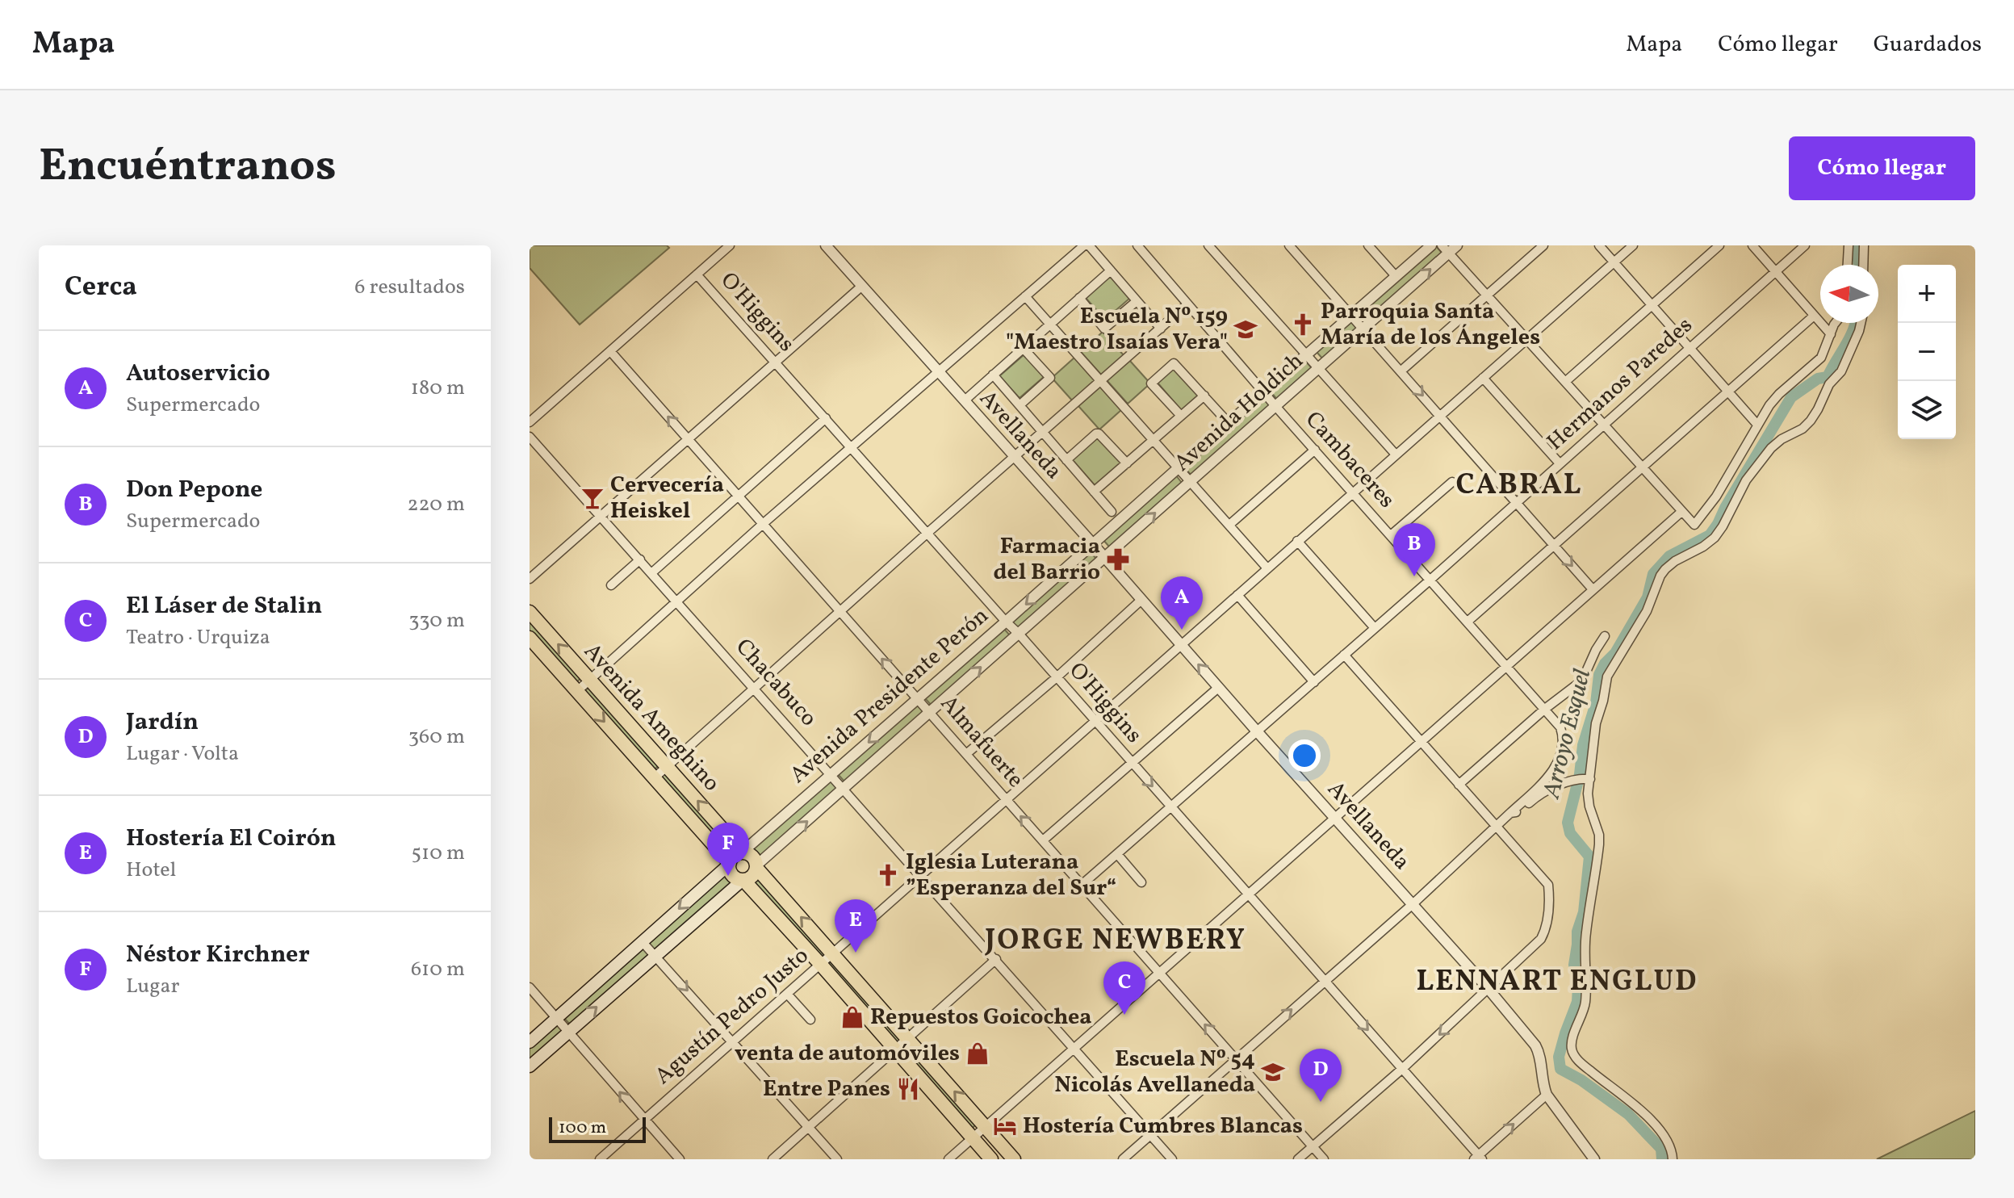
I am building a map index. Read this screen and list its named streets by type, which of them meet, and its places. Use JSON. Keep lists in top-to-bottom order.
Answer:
{
  "streets": {
    "highway": ["Avenida Ameghino"],
    "street": [
      "O'Higgins",
      "Hermanos Paredes",
      "Avenida Holdich",
      "Avellaneda",
      "Cambaceres",
      "Chacabuco",
      "Avenida Presidente Perón",
      "Almafuerte",
      "Agustín Pedro Justo"
    ]
  },
  "crossings": [
    ["O'Higgins", "Hermanos Paredes"],
    ["O'Higgins", "Avenida Presidente Perón"],
    ["O'Higgins", "Agustín Pedro Justo"],
    ["Hermanos Paredes", "Avellaneda"],
    ["Hermanos Paredes", "Cambaceres"],
    ["Hermanos Paredes", "Almafuerte"],
    ["Avenida Holdich", "Avellaneda"],
    ["Avenida Holdich", "Cambaceres"],
    ["Avenida Holdich", "Avenida Presidente Perón"],
    ["Avellaneda", "Avenida Presidente Perón"],
    ["Avellaneda", "Agustín Pedro Justo"],
    ["Cambaceres", "Agustín Pedro Justo"],
    ["Chacabuco", "Avenida Presidente Perón"],
    ["Chacabuco", "Agustín Pedro Justo"],
    ["Avenida Presidente Perón", "Avenida Ameghino"],
    ["Avenida Presidente Perón", "Almafuerte"],
    ["Almafuerte", "Agustín Pedro Justo"]
  ],
  "one_way": ["Almafuerte"],
  "districts": ["CABRAL", "JORGE NEWBERY", "LENNART ENGLUD"],
  "water": ["Arroyo Esquel"],
  "places": {
    "church": ["Parroquia Santa María de los Ángeles", "Iglesia Luterana ”Esperanza del Sur“"],
    "school or university": ["Escuela Nº 159 \"Maestro Isaías Vera\"", "Escuela Nº 54 Nicolás Avellaneda"],
    "bar": ["Cervecería Heiskel"],
    "pharmacy": ["Farmacia del Barrio"],
    "shop": ["Repuestos Goicochea", "venta de automóviles"],
    "restaurant": ["Entre Panes"],
    "hotel": ["Hostería Cumbres Blancas"]
  },
  "scale_bar": "100 m",
  "north": "left",
  "page": {
    "header": "Mapa",
    "nav": ["Mapa", "Cómo llegar", "Guardados"],
    "title": "Encuéntranos",
    "buttons": "Cómo llegar",
    "heading": ["Cerca", "6 resultados"],
    "map_buttons": ["+", "−"],
    "list": [
      {
        "mark": "A",
        "name": "Autoservicio",
        "note": "Supermercado",
        "value": "180 m"
      },
      {
        "mark": "B",
        "name": "Don Pepone",
        "note": "Supermercado",
        "value": "220 m"
      },
      {
        "mark": "C",
        "name": "El Láser de Stalin",
        "note": "Teatro · Urquiza",
        "value": "330 m"
      },
      {
        "mark": "D",
        "name": "Jardín",
        "note": "Lugar · Volta",
        "value": "360 m"
      },
      {
        "mark": "E",
        "name": "Hostería El Coirón",
        "note": "Hotel",
        "value": "510 m"
      },
      {
        "mark": "F",
        "name": "Néstor Kirchner",
        "note": "Lugar",
        "value": "610 m"
      }
    ],
    "pins": [
      "B",
      "A",
      "F",
      "E",
      "C",
      "D"
    ],
    "scale": "100 m"
  }
}
